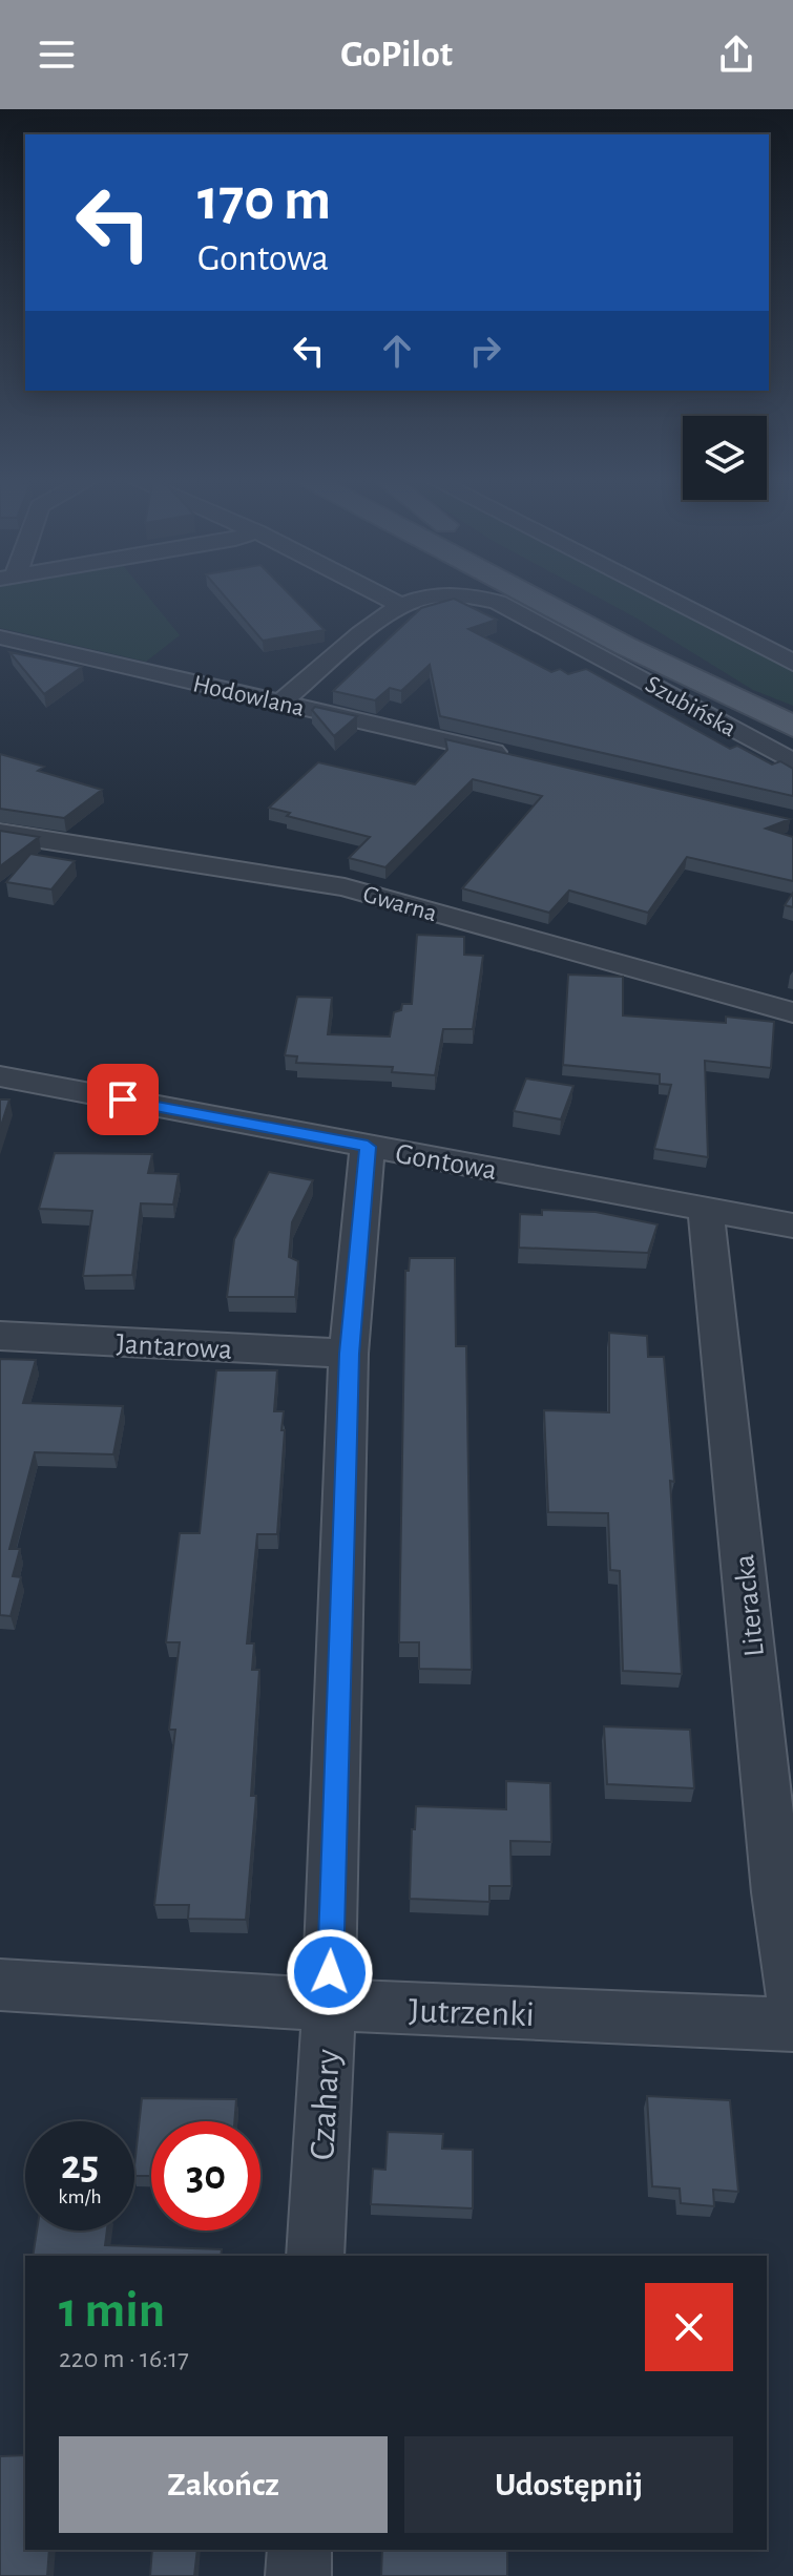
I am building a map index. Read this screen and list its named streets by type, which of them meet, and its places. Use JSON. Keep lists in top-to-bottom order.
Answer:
{
  "streets": {
    "main road": ["Szubińska"],
    "street": [
      "Hodowlana",
      "Gwarna",
      "Gontowa",
      "Jantarowa",
      "Literacka",
      "Jutrzenki",
      "Czahary"
    ]
  },
  "crossings": [
    ["Gontowa", "Literacka"],
    ["Gontowa", "Czahary"],
    ["Jantarowa", "Czahary"],
    ["Jutrzenki", "Czahary"]
  ],
  "page": {
    "header": "GoPilot",
    "turn": ["170 m", "Gontowa"],
    "speed": "25 km/h",
    "limit": "30",
    "heading": ["1 min", "220 m · 16:17"],
    "buttons": ["Zakończ", "Udostępnij"]
  }
}
